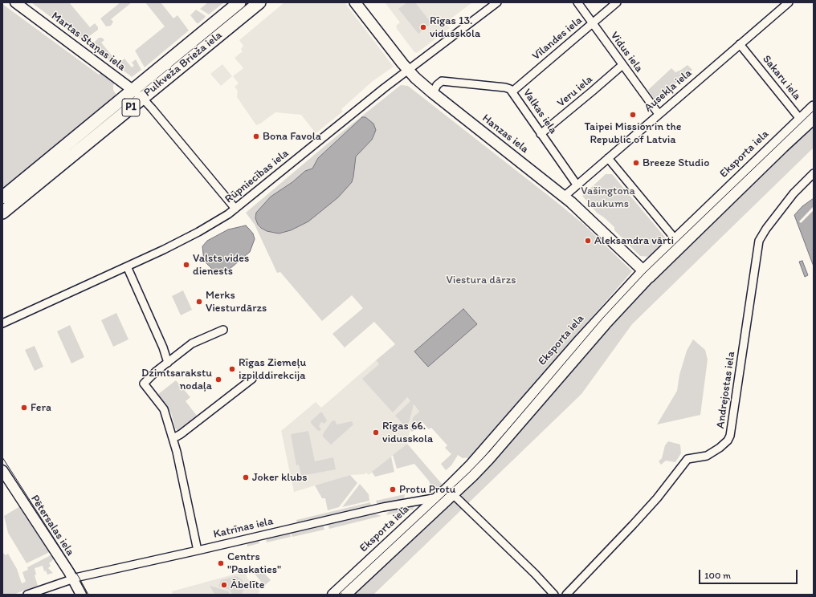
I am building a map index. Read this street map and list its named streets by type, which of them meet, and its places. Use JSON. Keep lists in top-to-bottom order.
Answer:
{
  "streets": {
    "main road": [
      "Pulkveža Brieža iela",
      "P1",
      "Hanzas iela",
      "Eksporta iela"
    ],
    "street": [
      "Vīlandes iela",
      "Martas Staņas iela",
      "Vidus iela",
      "Sakaru iela",
      "Ausekļa iela",
      "Veru iela",
      "Valkas iela",
      "Rūpniecības iela",
      "Andrejostas iela",
      "Pētersalas iela",
      "Katrīnas iela"
    ]
  },
  "crossings": [
    ["Vīlandes iela", "Vidus iela"],
    ["Vīlandes iela", "Valkas iela"],
    ["Martas Staņas iela", "Pulkveža Brieža iela"],
    ["Vidus iela", "Ausekļa iela"],
    ["Vidus iela", "Veru iela"],
    ["Sakaru iela", "Ausekļa iela"],
    ["Sakaru iela", "Eksporta iela"],
    ["Ausekļa iela", "Valkas iela"],
    ["Ausekļa iela", "Hanzas iela"],
    ["Veru iela", "Valkas iela"],
    ["Valkas iela", "Hanzas iela"],
    ["Hanzas iela", "Eksporta iela"],
    ["Hanzas iela", "Rūpniecības iela"],
    ["Eksporta iela", "Katrīnas iela"],
    ["Pētersalas iela", "Katrīnas iela"]
  ],
  "parks": ["Vašingtona laukums", "Viestura dārzs"],
  "places": [
    "Rīgas 13. vidusskola",
    "Taipei Mission in the Republic of Latvia",
    "Bona Favola",
    "Breeze Studio",
    "Aleksandra vārti",
    "Valsts vides dienests",
    "Merks Viesturdārzs",
    "Rīgas Ziemeļu izpilddirekcija",
    "Dzimtsarakstu nodaļa",
    "Fera",
    "Rīgas 66. vidusskola",
    "Joker klubs",
    "Protu Protu",
    "Centrs \"Paskaties\"",
    "Ābelīte"
  ],
  "scale_bar": "100 m"
}
